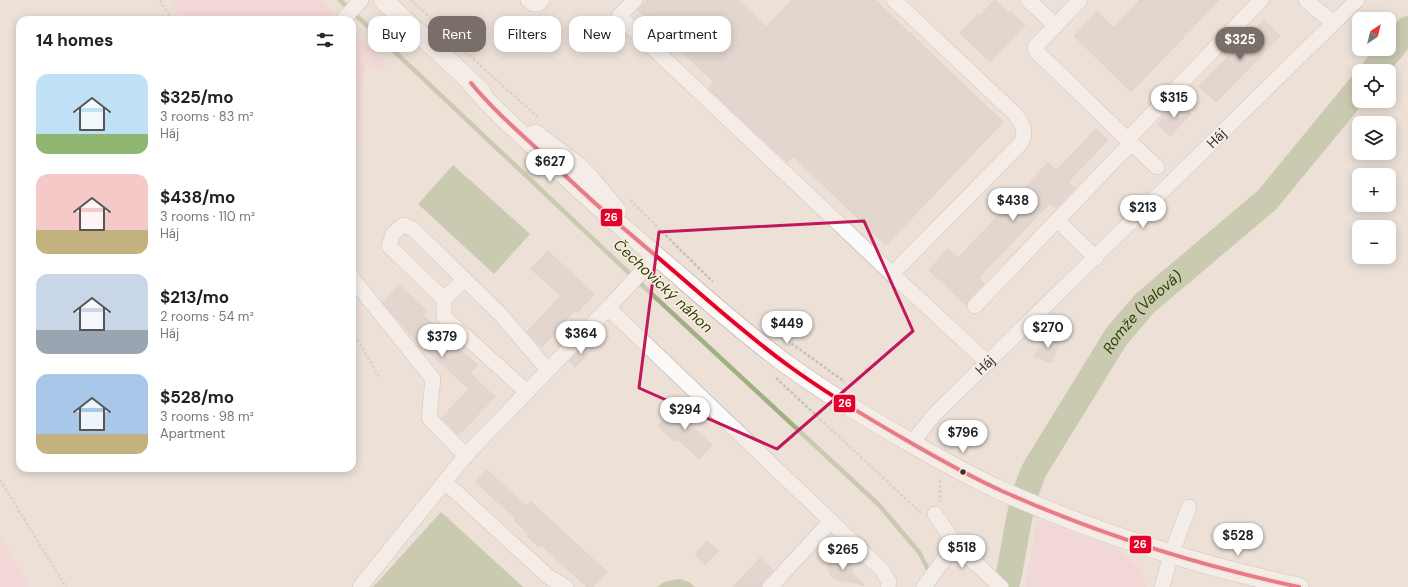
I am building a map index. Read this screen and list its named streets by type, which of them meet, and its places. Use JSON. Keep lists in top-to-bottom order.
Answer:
{
  "streets": {
    "street": ["Háj"]
  },
  "water": ["Čechovický náhon", "Romže (Valová)"],
  "lines": ["transit line 26"],
  "north": "top right",
  "page": {
    "map_buttons": ["+", "−"],
    "chip": [
      "Buy",
      "Rent",
      "Filters",
      "New",
      "Apartment"
    ],
    "heading": "14 homes",
    "price": [
      "$325",
      "$315",
      "$627",
      "$438",
      "$213",
      "$449",
      "$270",
      "$364",
      "$379",
      "$294",
      "$796",
      "$528",
      "$518",
      "$265"
    ],
    "list": [
      {
        "name": "$325/mo",
        "note": "3 rooms · 83 m² · Háj"
      },
      {
        "name": "$438/mo",
        "note": "3 rooms · 110 m² · Háj"
      },
      {
        "name": "$213/mo",
        "note": "2 rooms · 54 m² · Háj"
      },
      {
        "name": "$528/mo",
        "note": "3 rooms · 98 m² · Apartment"
      }
    ]
  }
}
